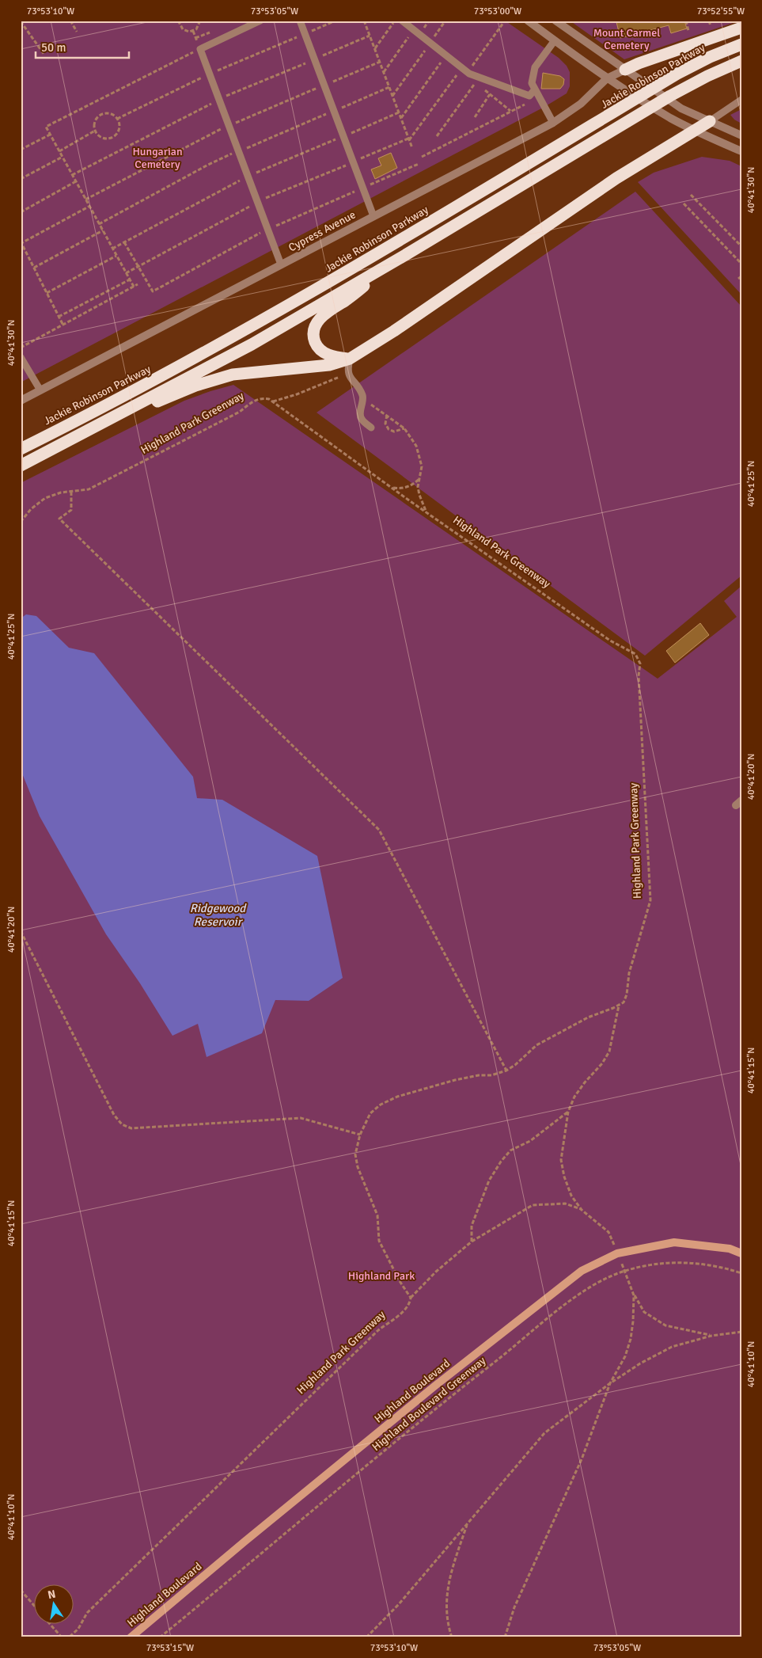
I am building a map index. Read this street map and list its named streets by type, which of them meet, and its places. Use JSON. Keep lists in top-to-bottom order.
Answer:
{
  "streets": {
    "highway": ["Jackie Robinson Parkway"],
    "main road": ["Highland Boulevard"],
    "street": ["Cypress Avenue"],
    "path": ["Highland Park Greenway", "Highland Boulevard Greenway"]
  },
  "water": ["Ridgewood Reservoir"],
  "parks": ["Mount Carmel Cemetery", "Hungarian Cemetery", "Highland Park"],
  "scale_bar": "50 m",
  "north": "top",
  "coordinates": [
    "73°53'10\"W",
    "73°53'05\"W",
    "73°53'00\"W",
    "73°52'55\"W",
    "40°41'30\"N",
    "40°41'25\"N",
    "40°41'20\"N",
    "40°41'15\"N",
    "40°41'10\"N",
    "73°53'15\"W"
  ]
}
